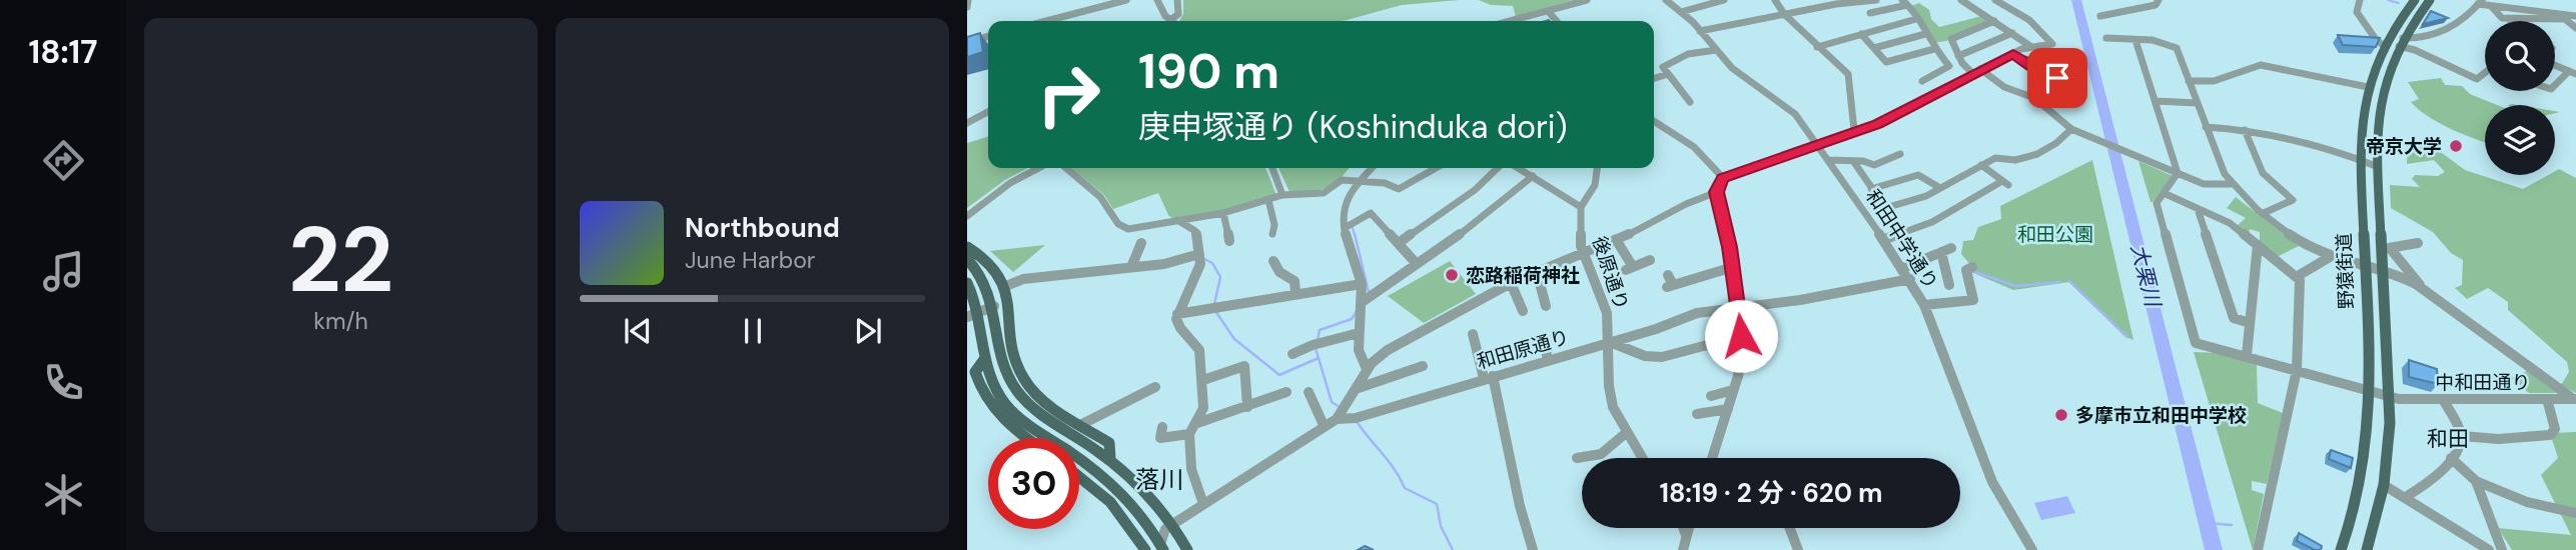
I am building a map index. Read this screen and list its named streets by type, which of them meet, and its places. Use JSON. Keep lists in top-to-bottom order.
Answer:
{
  "streets": {
    "main road": ["野猿街道"],
    "street": [
      "和田中学通り",
      "後原通り",
      "和田原通り",
      "中和田通り"
    ]
  },
  "crossings": [
    ["和田中学通り", "和田原通り"],
    ["野猿街道", "中和田通り"],
    ["後原通り", "和田原通り"]
  ],
  "districts": ["和田", "落川"],
  "water": ["大栗川"],
  "parks": ["和田公園"],
  "places": ["帝京大学", "恋路稲荷神社", "多摩市立和田中学校"],
  "page": {
    "tabs": "18:17",
    "tile": ["22", "km/h"],
    "turn": ["190 m", "庚申塚通り (Koshinduka dori)"],
    "song": ["Northbound", "June Harbor"],
    "limit": "30",
    "trip": "18:19 · 2 分 · 620 m"
  }
}
